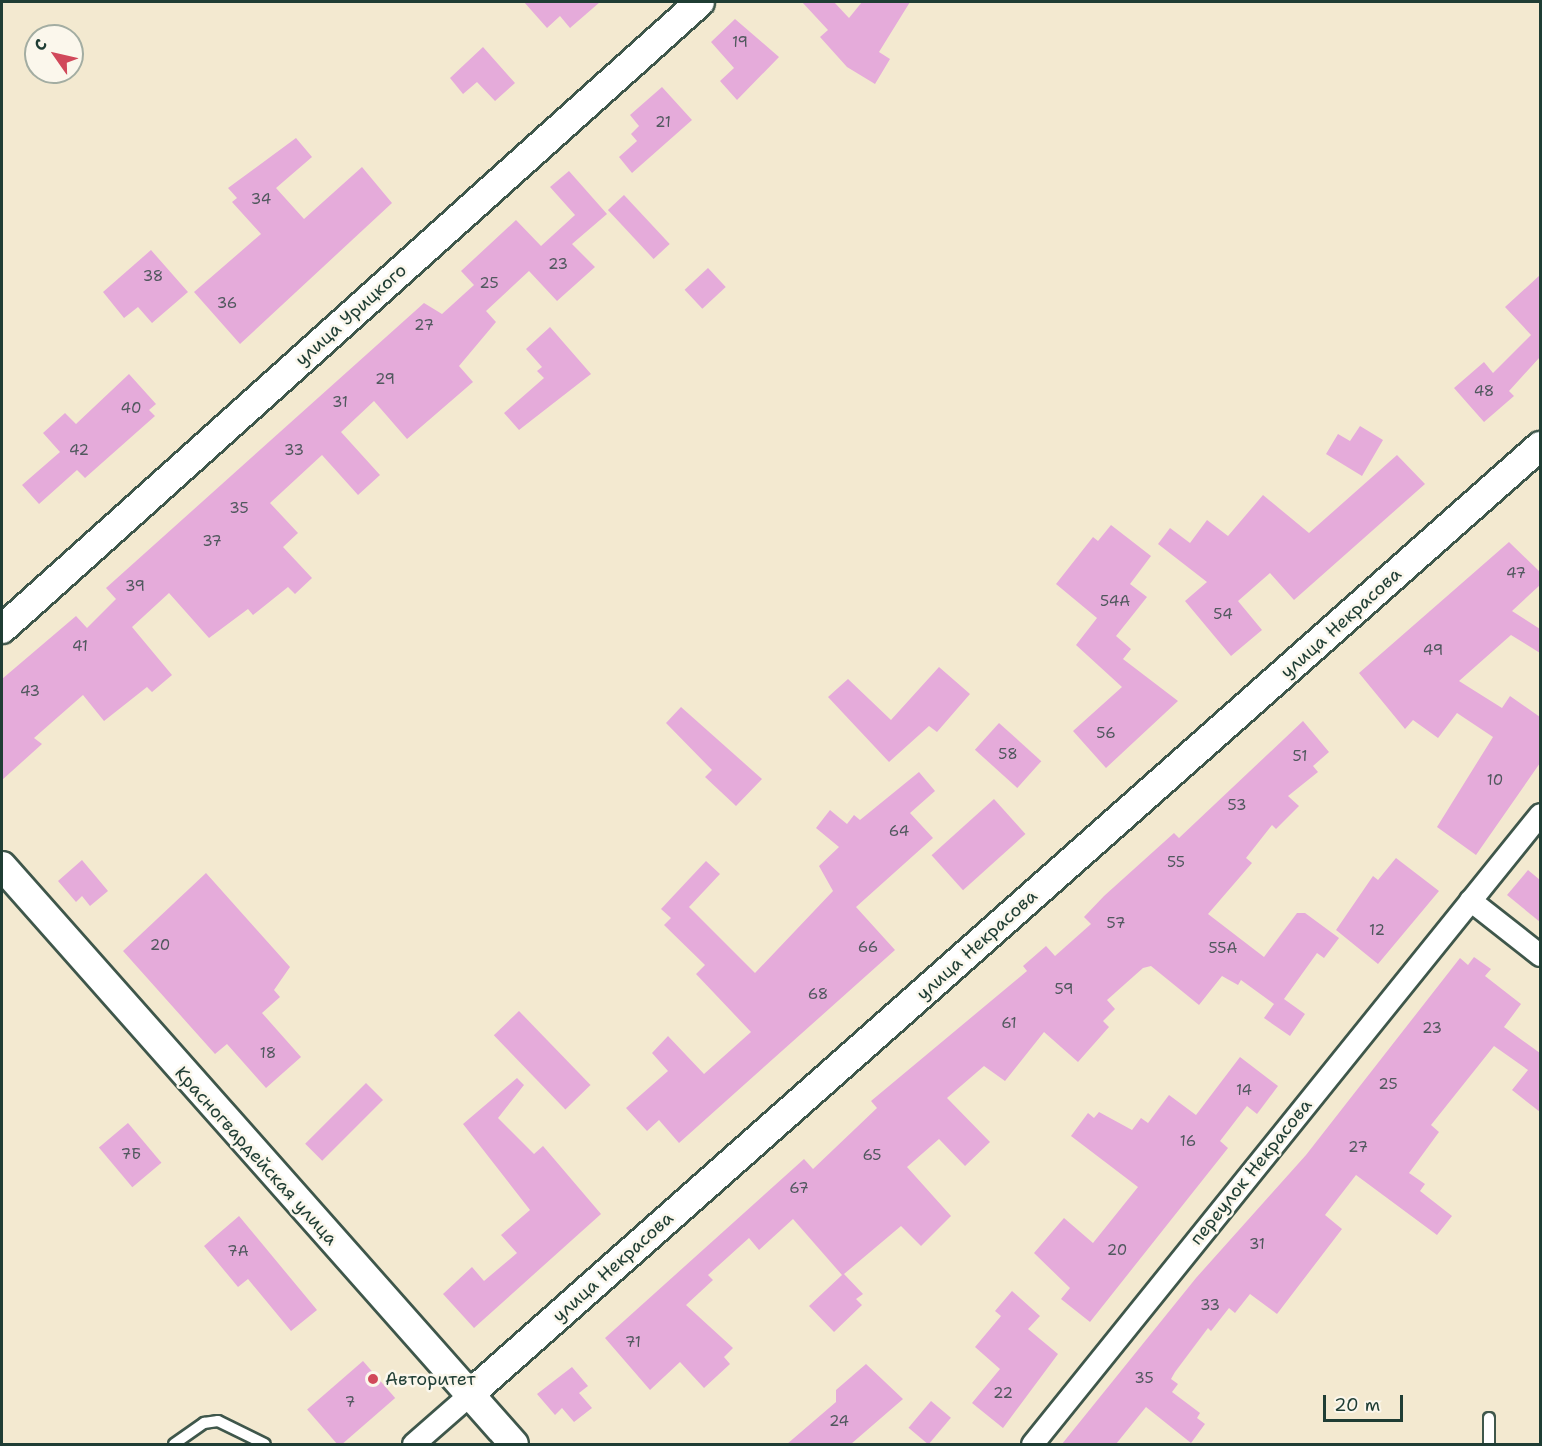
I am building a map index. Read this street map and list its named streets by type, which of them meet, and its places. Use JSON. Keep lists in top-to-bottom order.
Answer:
{
  "streets": {
    "street": [
      "улица Урицкого",
      "улица Некрасова",
      "Красногвардейская улица",
      "переулок Некрасова"
    ]
  },
  "crossings": [
    ["улица Некрасова", "Красногвардейская улица"]
  ],
  "places": ["Авторитет"],
  "house_numbers": [
    "19",
    "21",
    "34",
    "23",
    "38",
    "25",
    "36",
    "27",
    "29",
    "48",
    "31",
    "40",
    "42",
    "33",
    "35",
    "37",
    "47",
    "39",
    "54А",
    "54",
    "41",
    "49",
    "43",
    "56",
    "58",
    "51",
    "10",
    "53",
    "64",
    "55",
    "57",
    "12",
    "20",
    "66",
    "55А",
    "59",
    "68",
    "61",
    "23",
    "18",
    "25",
    "14",
    "16",
    "27",
    "7Б",
    "65",
    "67",
    "31",
    "20",
    "7А",
    "33",
    "71",
    "35",
    "22",
    "7",
    "24"
  ],
  "scale_bar": "20 m",
  "north": "top left"
}
